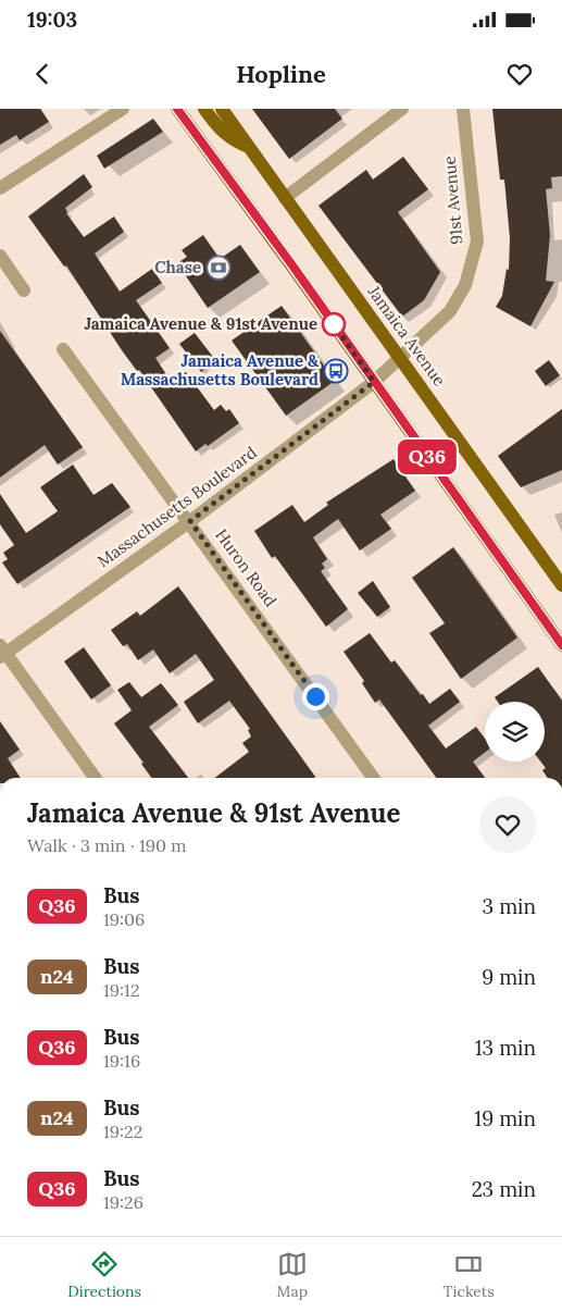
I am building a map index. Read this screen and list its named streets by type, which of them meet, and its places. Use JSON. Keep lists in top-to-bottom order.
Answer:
{
  "streets": {
    "main road": ["Jamaica Avenue"],
    "street": ["91st Avenue", "Massachusetts Boulevard", "Huron Road"]
  },
  "crossings": [
    ["91st Avenue", "Jamaica Avenue"],
    ["91st Avenue", "Massachusetts Boulevard"],
    ["Massachusetts Boulevard", "Huron Road"]
  ],
  "places": {
    "bank": ["Chase"],
    "other": ["Jamaica Avenue & 91st Avenue"],
    "bus stop": ["Jamaica Avenue & Massachusetts Boulevard"]
  },
  "lines": ["bus line Q36"],
  "page": {
    "status": "19:03",
    "header": "Hopline",
    "on_map": "Q36",
    "heading": ["Jamaica Avenue & 91st Avenue", "Walk · 3 min · 190 m"],
    "list": [
      {
        "mark": "Q36",
        "name": "Bus",
        "note": "19:06",
        "value": "3 min"
      },
      {
        "mark": "n24",
        "name": "Bus",
        "note": "19:12",
        "value": "9 min"
      },
      {
        "mark": "Q36",
        "name": "Bus",
        "note": "19:16",
        "value": "13 min"
      },
      {
        "mark": "n24",
        "name": "Bus",
        "note": "19:22",
        "value": "19 min"
      },
      {
        "mark": "Q36",
        "name": "Bus",
        "note": "19:26",
        "value": "23 min"
      }
    ],
    "tabs": ["Directions", "Map", "Tickets"]
  }
}
